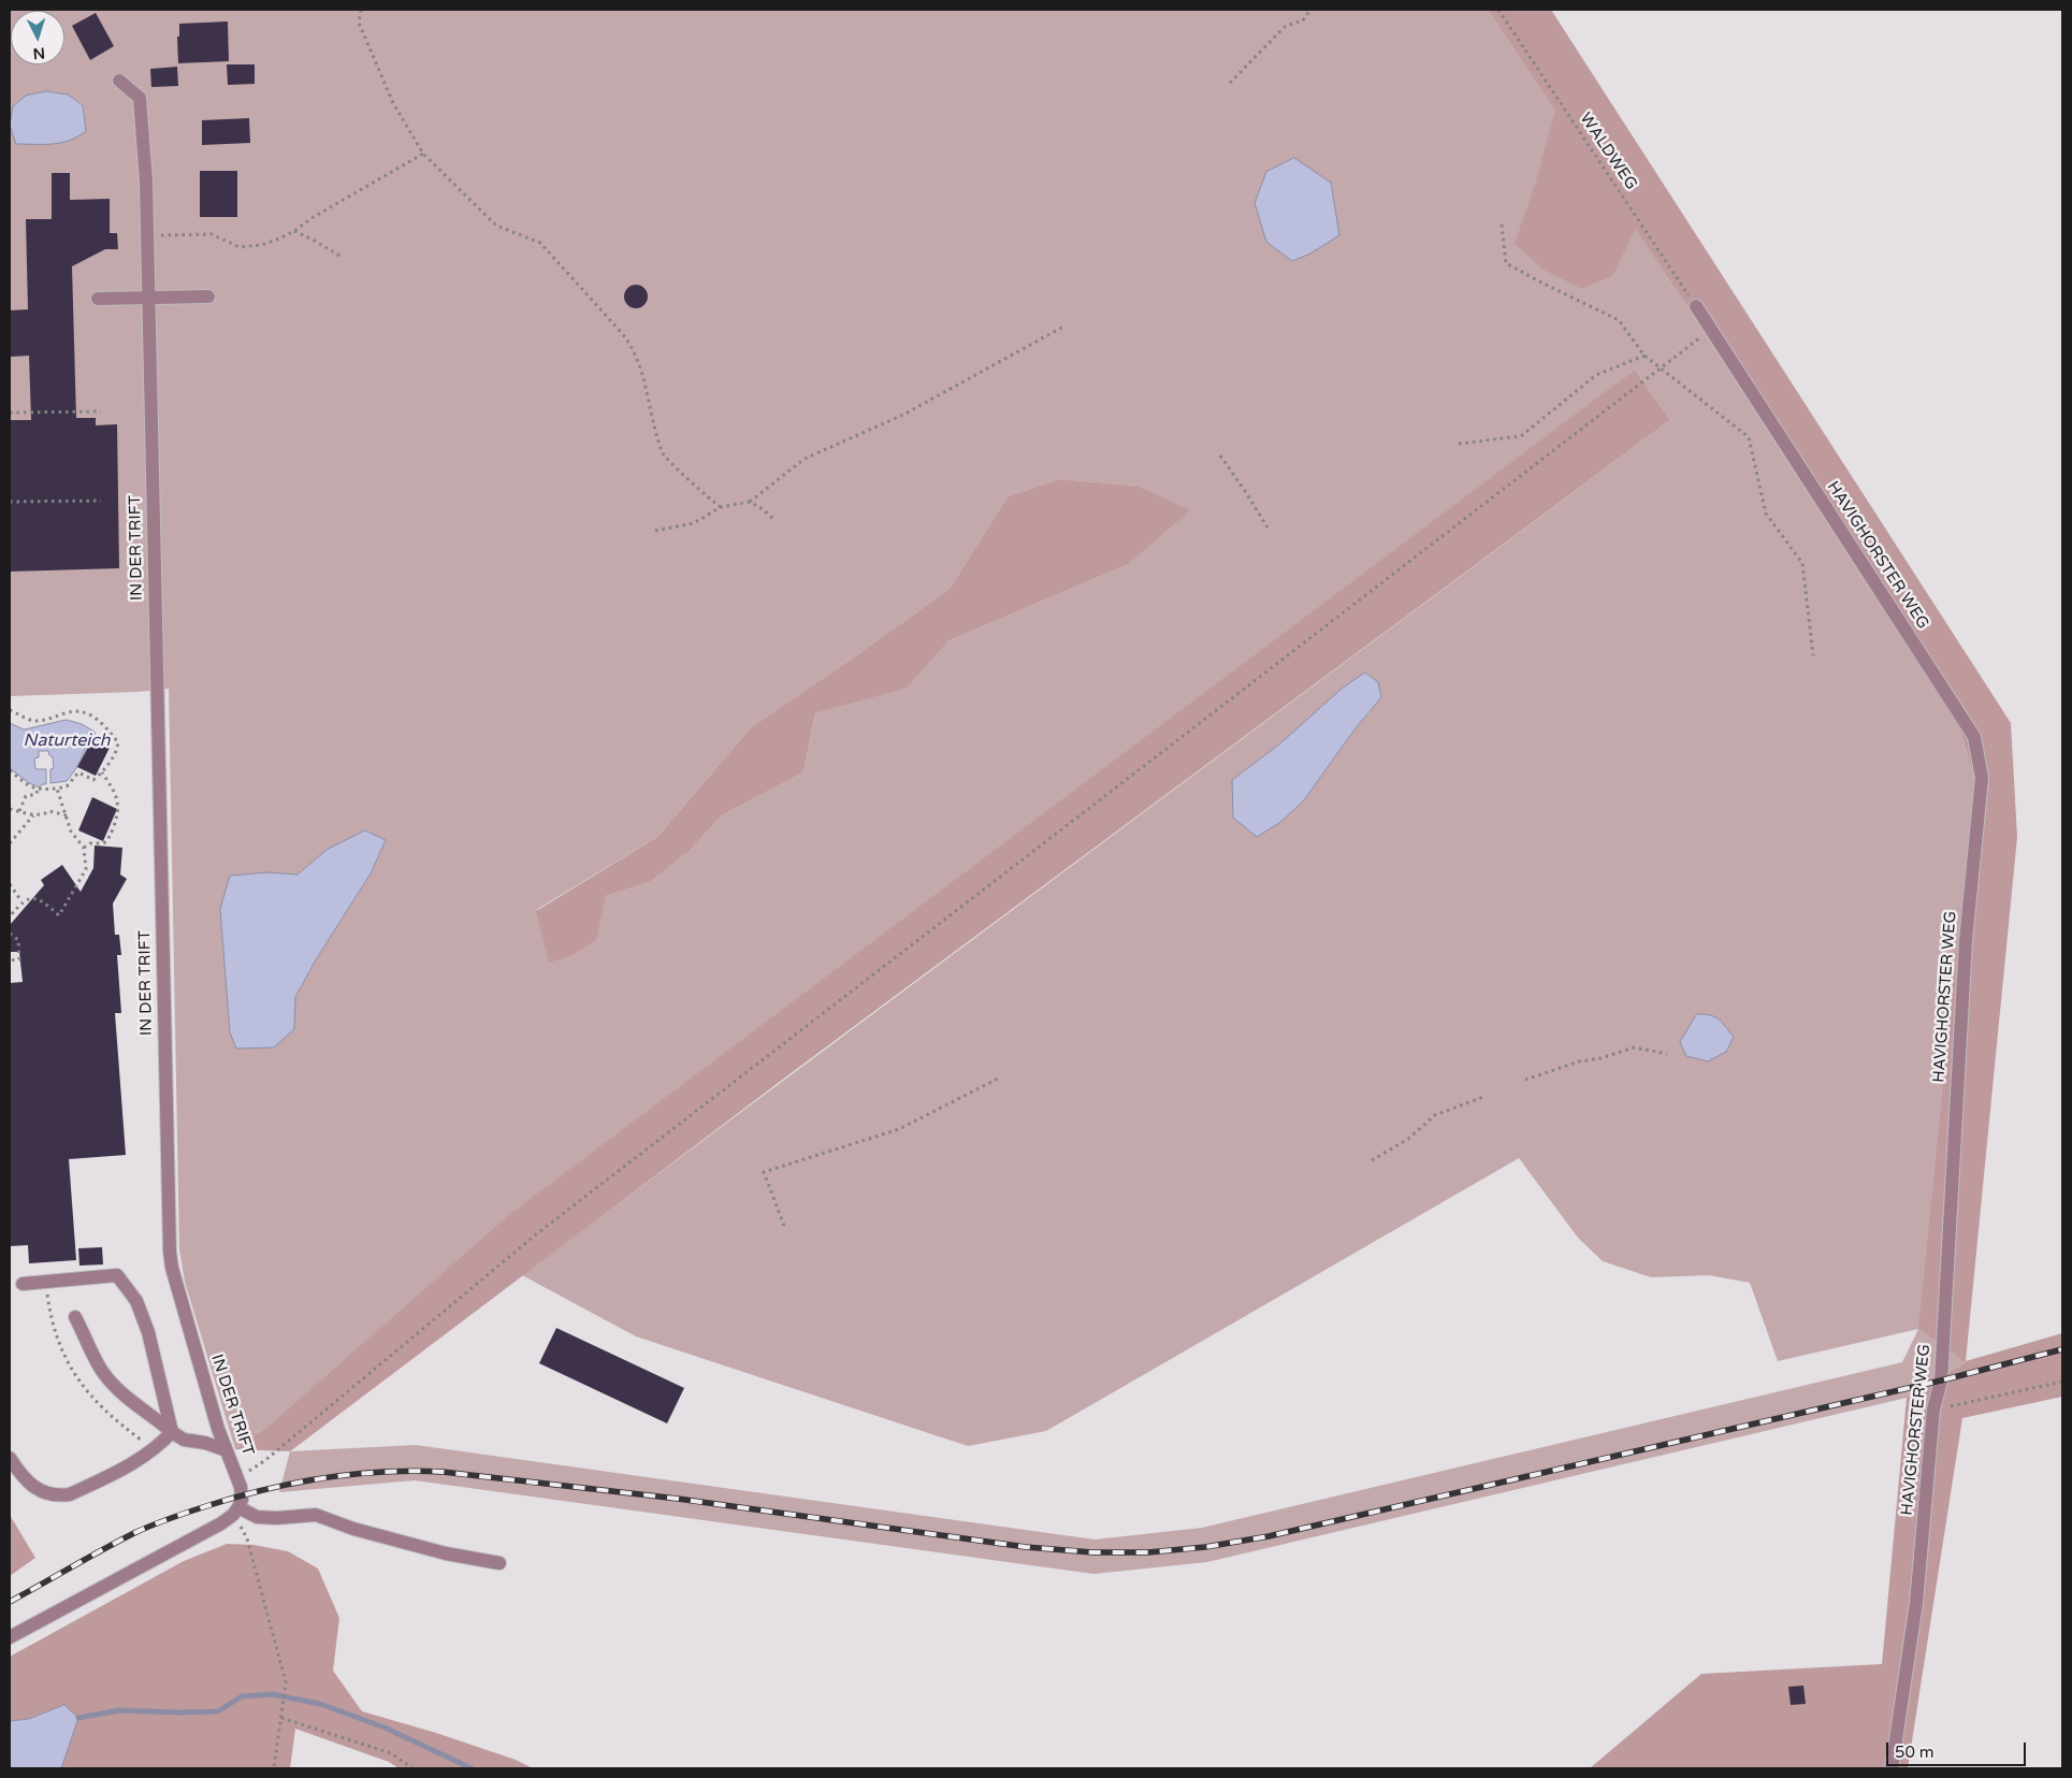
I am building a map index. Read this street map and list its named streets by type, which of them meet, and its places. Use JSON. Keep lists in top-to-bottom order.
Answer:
{
  "streets": {
    "street": ["IN DER TRIFT", "HAVIGHORSTER WEG"],
    "path": ["WALDWEG"]
  },
  "crossings": [
    ["WALDWEG", "HAVIGHORSTER WEG"]
  ],
  "water": ["Naturteich"],
  "scale_bar": "50 m",
  "north": "bottom"
}
